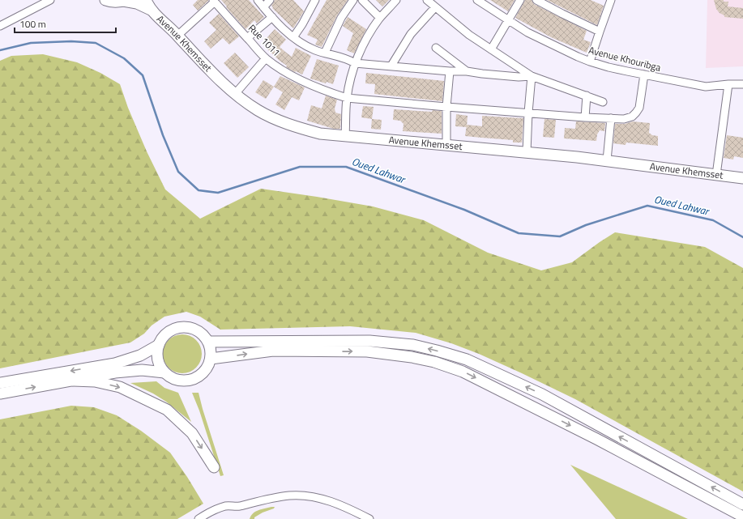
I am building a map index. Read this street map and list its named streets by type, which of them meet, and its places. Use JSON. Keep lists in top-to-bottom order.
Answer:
{
  "streets": {
    "street": ["Rue 1011", "Avenue Khemsset", "Avenue Khouribga"]
  },
  "crossings": [
    ["Rue 1011", "Avenue Khouribga"]
  ],
  "water": ["Oued Lahwar"],
  "scale_bar": "100 m"
}
